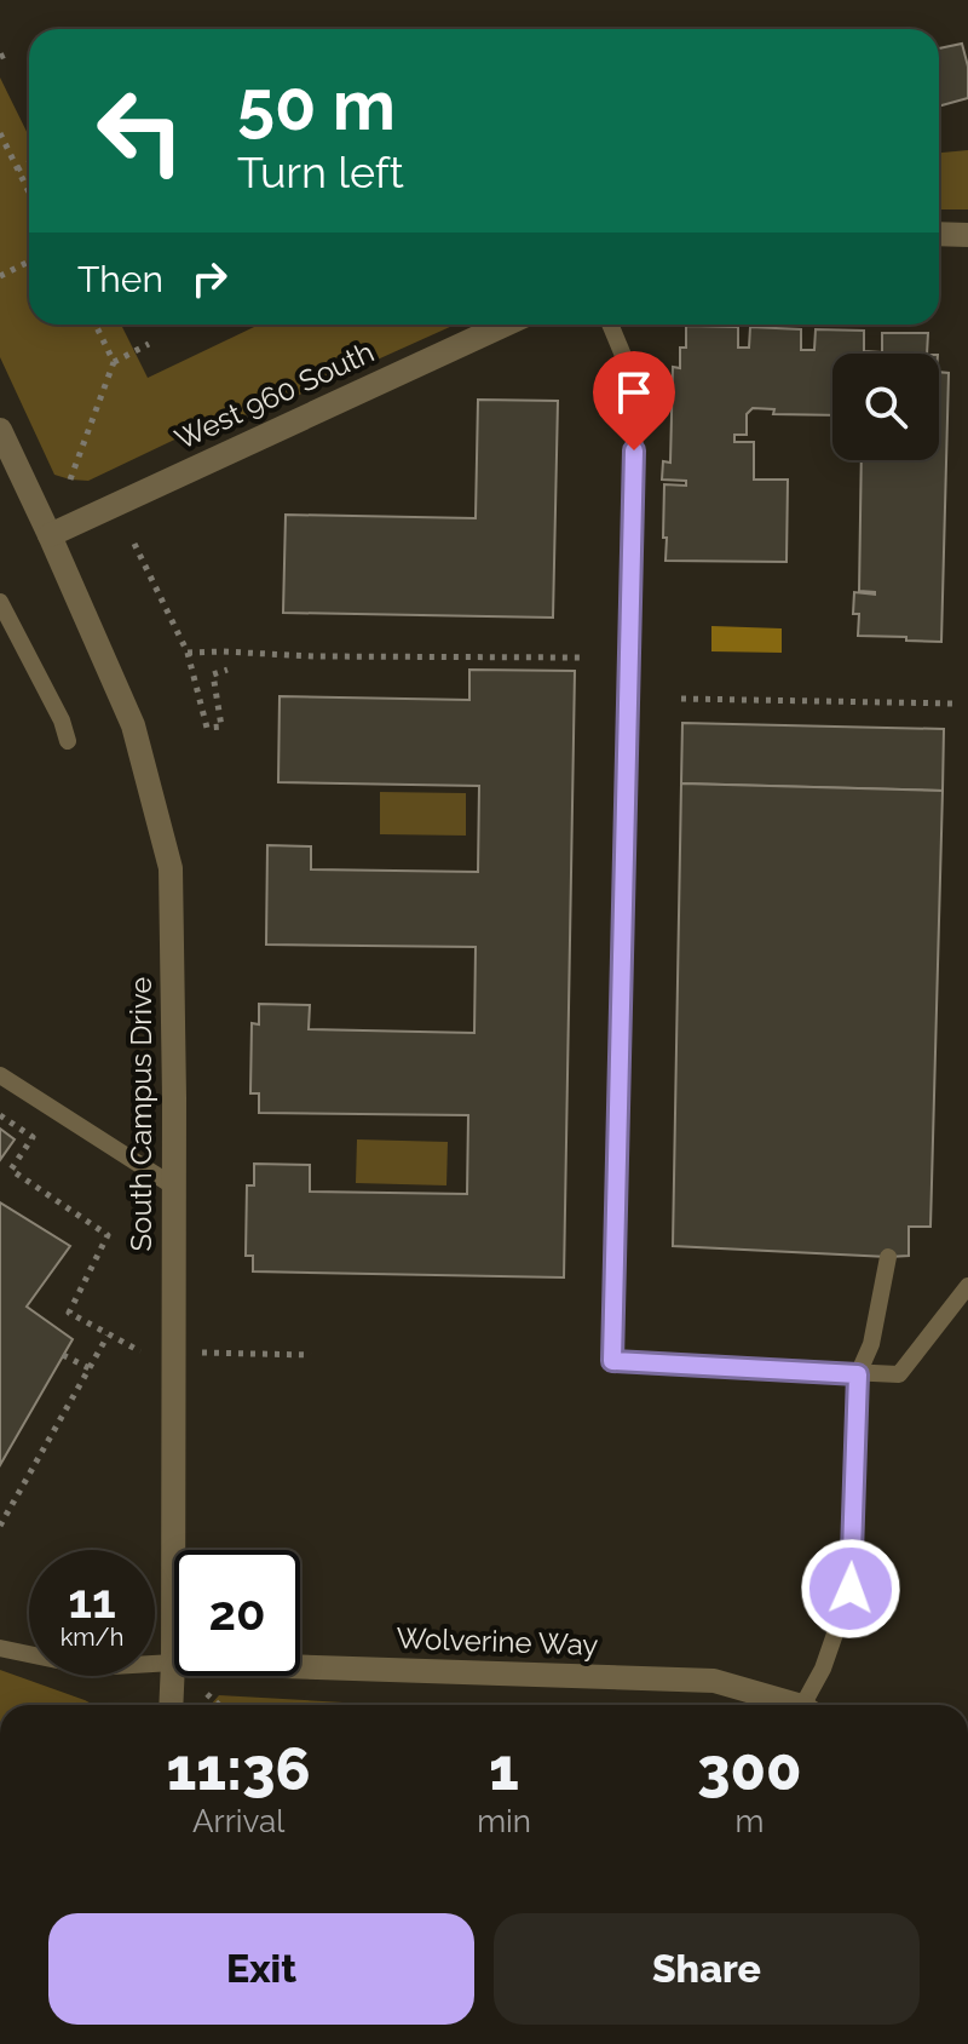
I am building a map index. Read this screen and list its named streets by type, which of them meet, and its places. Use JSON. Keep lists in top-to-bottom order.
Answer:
{
  "streets": {
    "street": ["West 960 South", "South Campus Drive", "Wolverine Way"]
  },
  "crossings": [
    ["West 960 South", "South Campus Drive"],
    ["South Campus Drive", "Wolverine Way"]
  ],
  "page": {
    "turn": ["50 m", "Turn left"],
    "then": "Then",
    "speed": "11 km/h",
    "limit": "20",
    "eta": [
      "11:36",
      "Arrival",
      "1",
      "min",
      "300",
      "m"
    ],
    "buttons": ["Exit", "Share"]
  }
}
